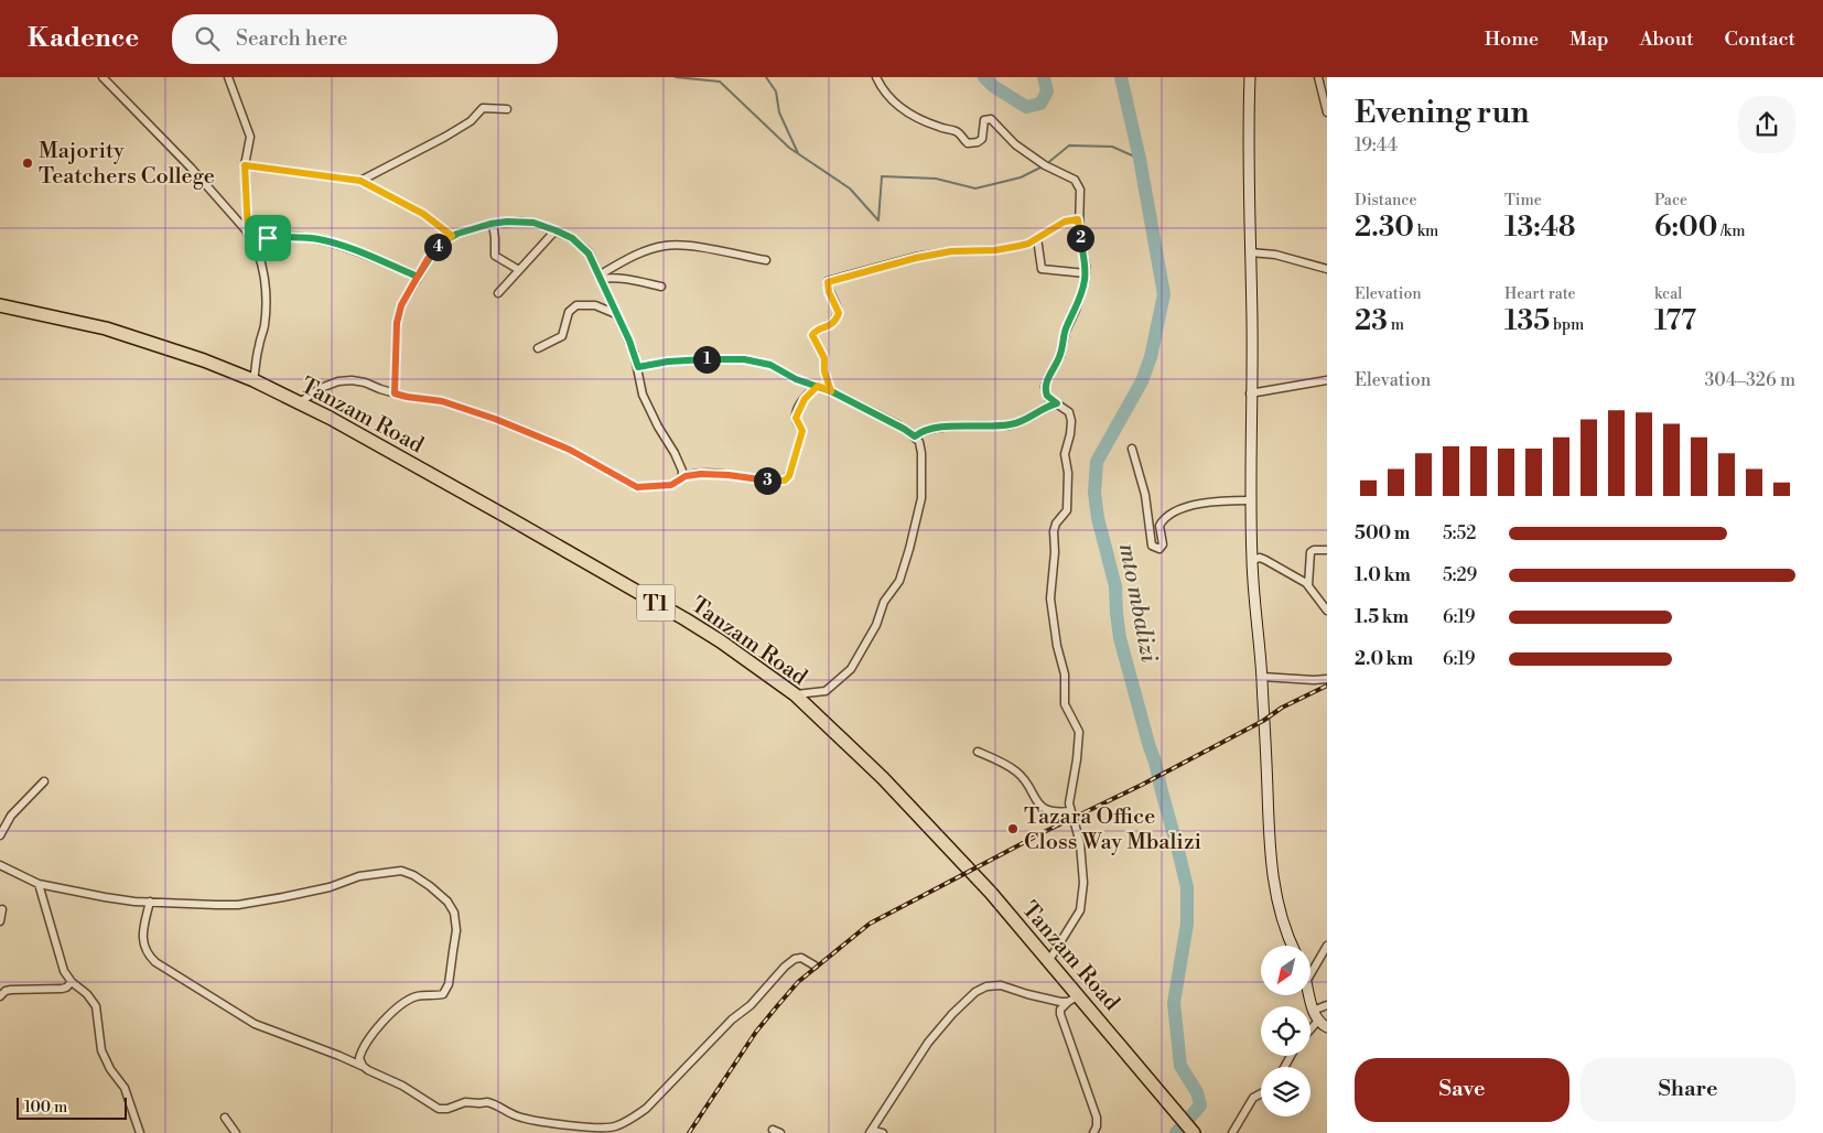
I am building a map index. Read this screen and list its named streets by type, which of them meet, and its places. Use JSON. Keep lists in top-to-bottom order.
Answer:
{
  "streets": {
    "highway": ["Tanzam Road", "T1"]
  },
  "water": ["mto mbalizi"],
  "places": ["Majority Teatchers College", "Tazara Office Closs Way Mbalizi"],
  "scale_bar": "100 m",
  "north": "bottom left",
  "page": {
    "header": "Kadence",
    "search": "Search here",
    "nav": [
      "Home",
      "Map",
      "About",
      "Contact"
    ],
    "heading": ["Evening run", "19:44"],
    "stats": [
      ["Distance", "2.30 km"],
      ["Time", "13:48"],
      ["Pace", "6:00 /km"],
      ["Elevation", "23 m"],
      ["Heart rate", "135 bpm"],
      ["kcal", "177"]
    ],
    "pins": [
      "2",
      "4",
      "1",
      "3"
    ],
    "chart": ["Elevation", "304–326 m"],
    "list": [
      {
        "name": "500 m",
        "note": "5:52"
      },
      {
        "name": "1.0 km",
        "note": "5:29"
      },
      {
        "name": "1.5 km",
        "note": "6:19"
      },
      {
        "name": "2.0 km",
        "note": "6:19"
      }
    ],
    "buttons": ["Save", "Share"],
    "scale": "100 m"
  }
}
